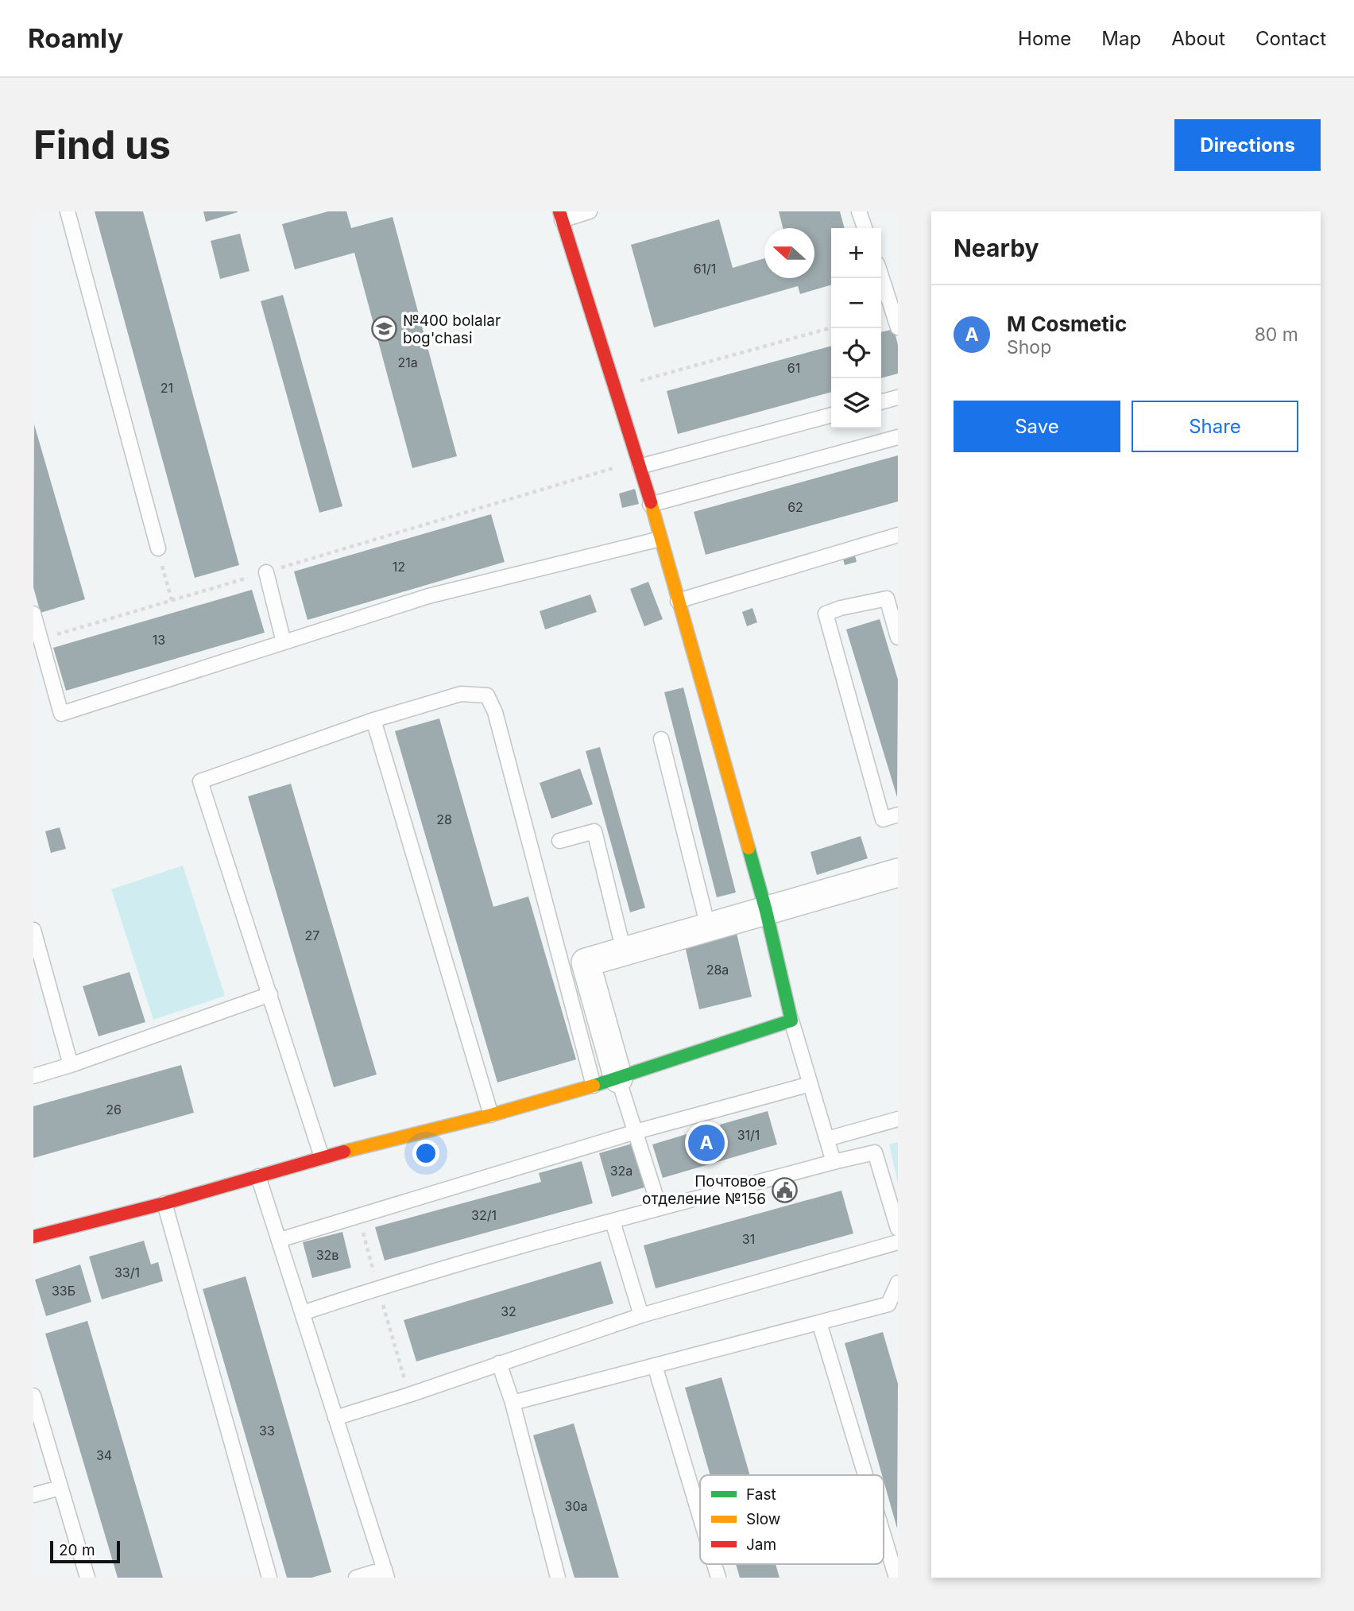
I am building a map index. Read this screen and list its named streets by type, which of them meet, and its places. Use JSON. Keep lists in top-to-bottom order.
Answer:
{
  "places": {
    "school or university": ["№400 bolalar bog'chasi"],
    "public building": ["Почтовое отделение №156"]
  },
  "house_numbers": [
    "61/1",
    "21a",
    "61",
    "21",
    "62",
    "12",
    "13",
    "28",
    "27",
    "28a",
    "26",
    "31/1",
    "32a",
    "32/1",
    "31",
    "32в",
    "33/1",
    "33Б",
    "32",
    "33",
    "34",
    "30a"
  ],
  "legend": ["Fast", "Slow", "Jam"],
  "scale_bar": "20 m",
  "north": "left",
  "page": {
    "header": "Roamly",
    "nav": [
      "Home",
      "Map",
      "About",
      "Contact"
    ],
    "buttons": [
      "Directions",
      ["Save", "Share"]
    ],
    "title": "Find us",
    "heading": "Nearby",
    "map_buttons": ["+", "−"],
    "list": [
      {
        "mark": "A",
        "name": "M Cosmetic",
        "note": "Shop",
        "value": "80 m"
      }
    ],
    "pins": "A",
    "scale": "20 m"
  }
}
